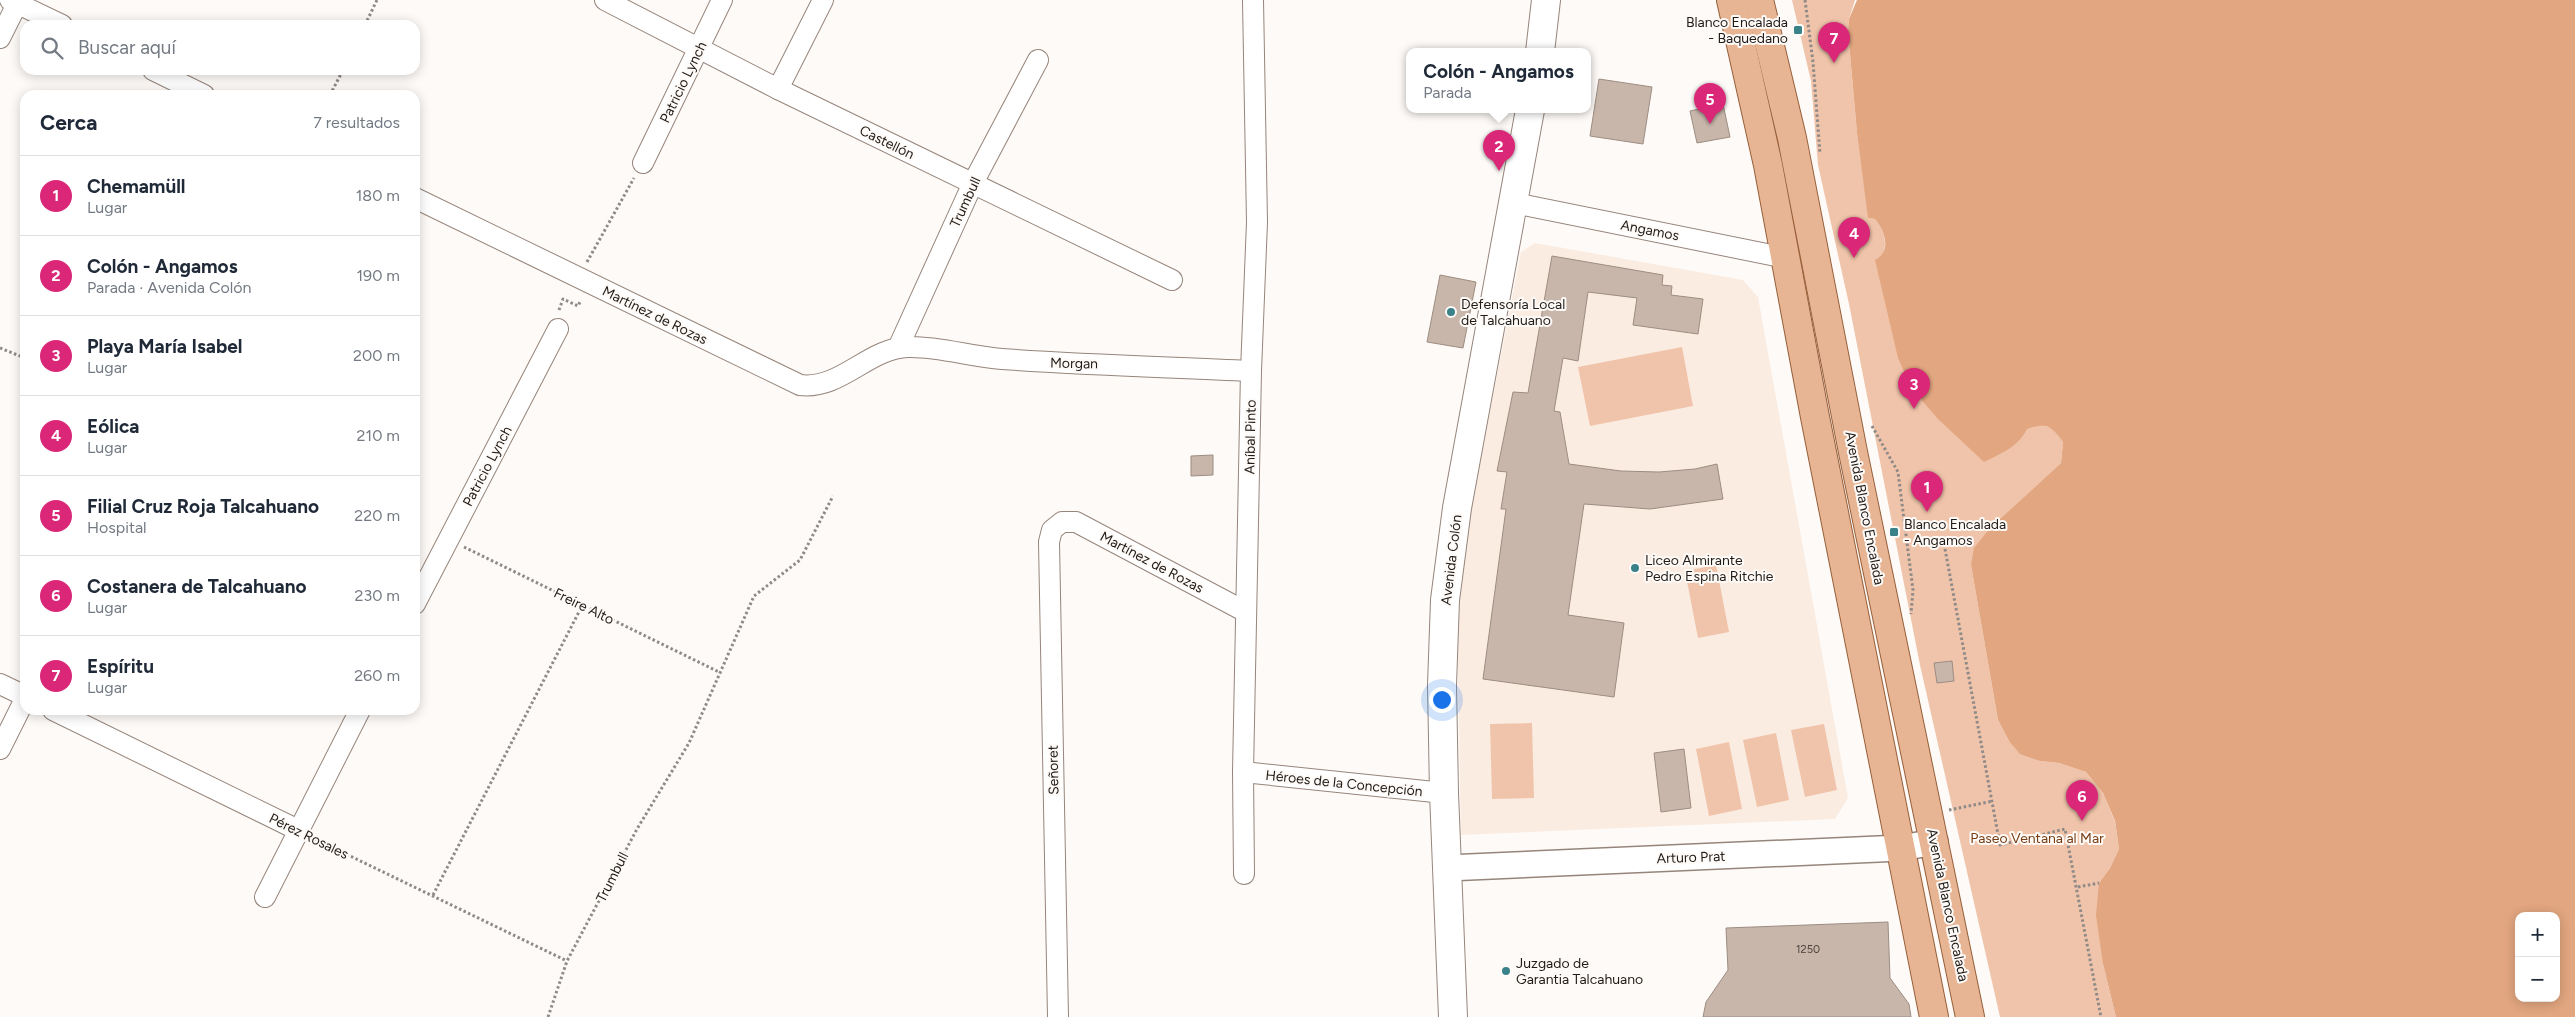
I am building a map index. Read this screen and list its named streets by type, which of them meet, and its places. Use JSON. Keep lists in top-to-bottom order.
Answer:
{
  "streets": {
    "main road": ["Avenida Blanco Encalada", "Avenida Colón"],
    "street": [
      "Patricio Lynch",
      "Castellón",
      "Trumbull",
      "Angamos",
      "Martínez de Rozas",
      "Morgan",
      "Aníbal Pinto",
      "Señoret",
      "Héroes de la Concepción",
      "Pérez Rosales",
      "Arturo Prat"
    ],
    "path": ["Freire Alto"]
  },
  "crossings": [
    ["Patricio Lynch", "Castellón"],
    ["Patricio Lynch", "Freire Alto"],
    ["Castellón", "Trumbull"],
    ["Trumbull", "Martínez de Rozas"],
    ["Trumbull", "Morgan"],
    ["Trumbull", "Freire Alto"],
    ["Trumbull", "Pérez Rosales"],
    ["Angamos", "Avenida Colón"],
    ["Martínez de Rozas", "Morgan"],
    ["Martínez de Rozas", "Aníbal Pinto"],
    ["Martínez de Rozas", "Señoret"],
    ["Morgan", "Aníbal Pinto"],
    ["Aníbal Pinto", "Héroes de la Concepción"],
    ["Avenida Blanco Encalada", "Arturo Prat"],
    ["Avenida Colón", "Héroes de la Concepción"],
    ["Avenida Colón", "Arturo Prat"]
  ],
  "parks": ["Paseo Ventana al Mar"],
  "places": {
    "transit": ["Blanco Encalada - Baquedano", "Blanco Encalada - Angamos"],
    "other": ["Defensoría Local de Talcahuano", "Liceo Almirante Pedro Espina Ritchie", "Juzgado de Garantia Talcahuano"]
  },
  "house_numbers": ["1250"],
  "page": {
    "search": "Buscar aquí",
    "pins": [
      "7",
      "5",
      "2",
      "4",
      "3",
      "1",
      "6"
    ],
    "popup": ["Colón - Angamos", "Parada"],
    "heading": ["Cerca", "7 resultados"],
    "list": [
      {
        "mark": "1",
        "name": "Chemamüll",
        "note": "Lugar",
        "value": "180 m"
      },
      {
        "mark": "2",
        "name": "Colón - Angamos",
        "note": "Parada · Avenida Colón",
        "value": "190 m"
      },
      {
        "mark": "3",
        "name": "Playa María Isabel",
        "note": "Lugar",
        "value": "200 m"
      },
      {
        "mark": "4",
        "name": "Eólica",
        "note": "Lugar",
        "value": "210 m"
      },
      {
        "mark": "5",
        "name": "Filial Cruz Roja Talcahuano",
        "note": "Hospital",
        "value": "220 m"
      },
      {
        "mark": "6",
        "name": "Costanera de Talcahuano",
        "note": "Lugar",
        "value": "230 m"
      },
      {
        "mark": "7",
        "name": "Espíritu",
        "note": "Lugar",
        "value": "260 m"
      }
    ],
    "map_buttons": ["+", "−"]
  }
}
